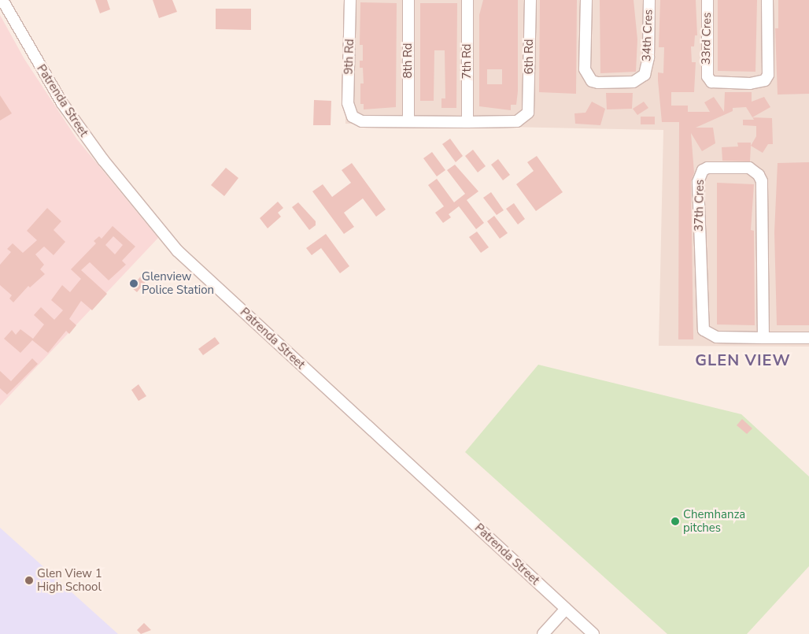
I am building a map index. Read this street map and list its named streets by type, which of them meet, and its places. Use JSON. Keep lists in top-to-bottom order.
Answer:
{
  "streets": {
    "street": [
      "34th Cres",
      "33rd Cres",
      "9th Rd",
      "6th Rd",
      "8th Rd",
      "7th Rd",
      "Patrenda Street",
      "37th Cres"
    ]
  },
  "crossings": [
    ["9th Rd", "8th Rd"],
    ["6th Rd", "7th Rd"]
  ],
  "districts": ["GLEN VIEW"],
  "places": ["Glenview Police Station", "Chemhanza pitches", "Glen View 1 High School"]
}
